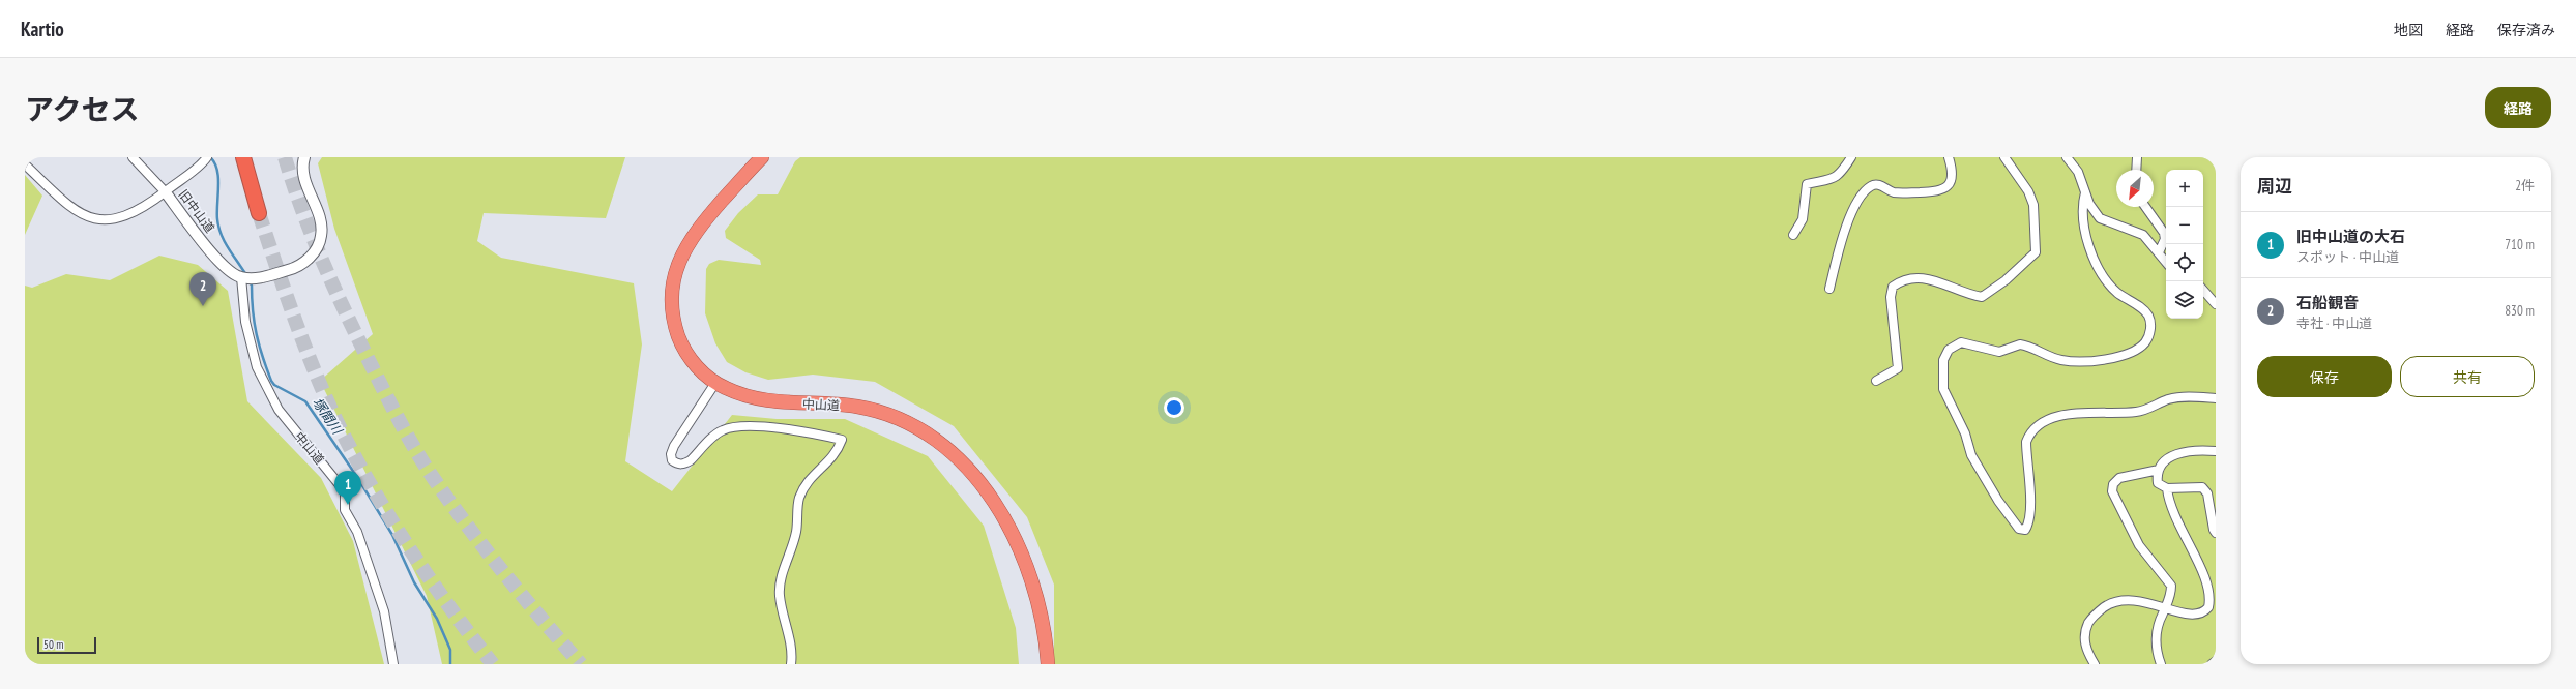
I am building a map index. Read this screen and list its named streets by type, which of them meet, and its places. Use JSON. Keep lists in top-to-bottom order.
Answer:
{
  "streets": {
    "highway": ["中山道"],
    "street": ["旧中山道"]
  },
  "crossings": [
    ["旧中山道", "中山道"]
  ],
  "water": ["塚間川"],
  "scale_bar": "50 m",
  "north": "bottom left",
  "page": {
    "header": "Kartio",
    "nav": ["地図", "経路", "保存済み"],
    "title": "アクセス",
    "buttons": [
      "経路",
      ["保存", "共有"]
    ],
    "heading": ["周辺", "2件"],
    "map_buttons": ["+", "−"],
    "list": [
      {
        "mark": "1",
        "name": "旧中山道の大石",
        "note": "スポット · 中山道",
        "value": "710 m"
      },
      {
        "mark": "2",
        "name": "石船観音",
        "note": "寺社 · 中山道",
        "value": "830 m"
      }
    ],
    "pins": ["2", "1"],
    "scale": "50 m"
  }
}
